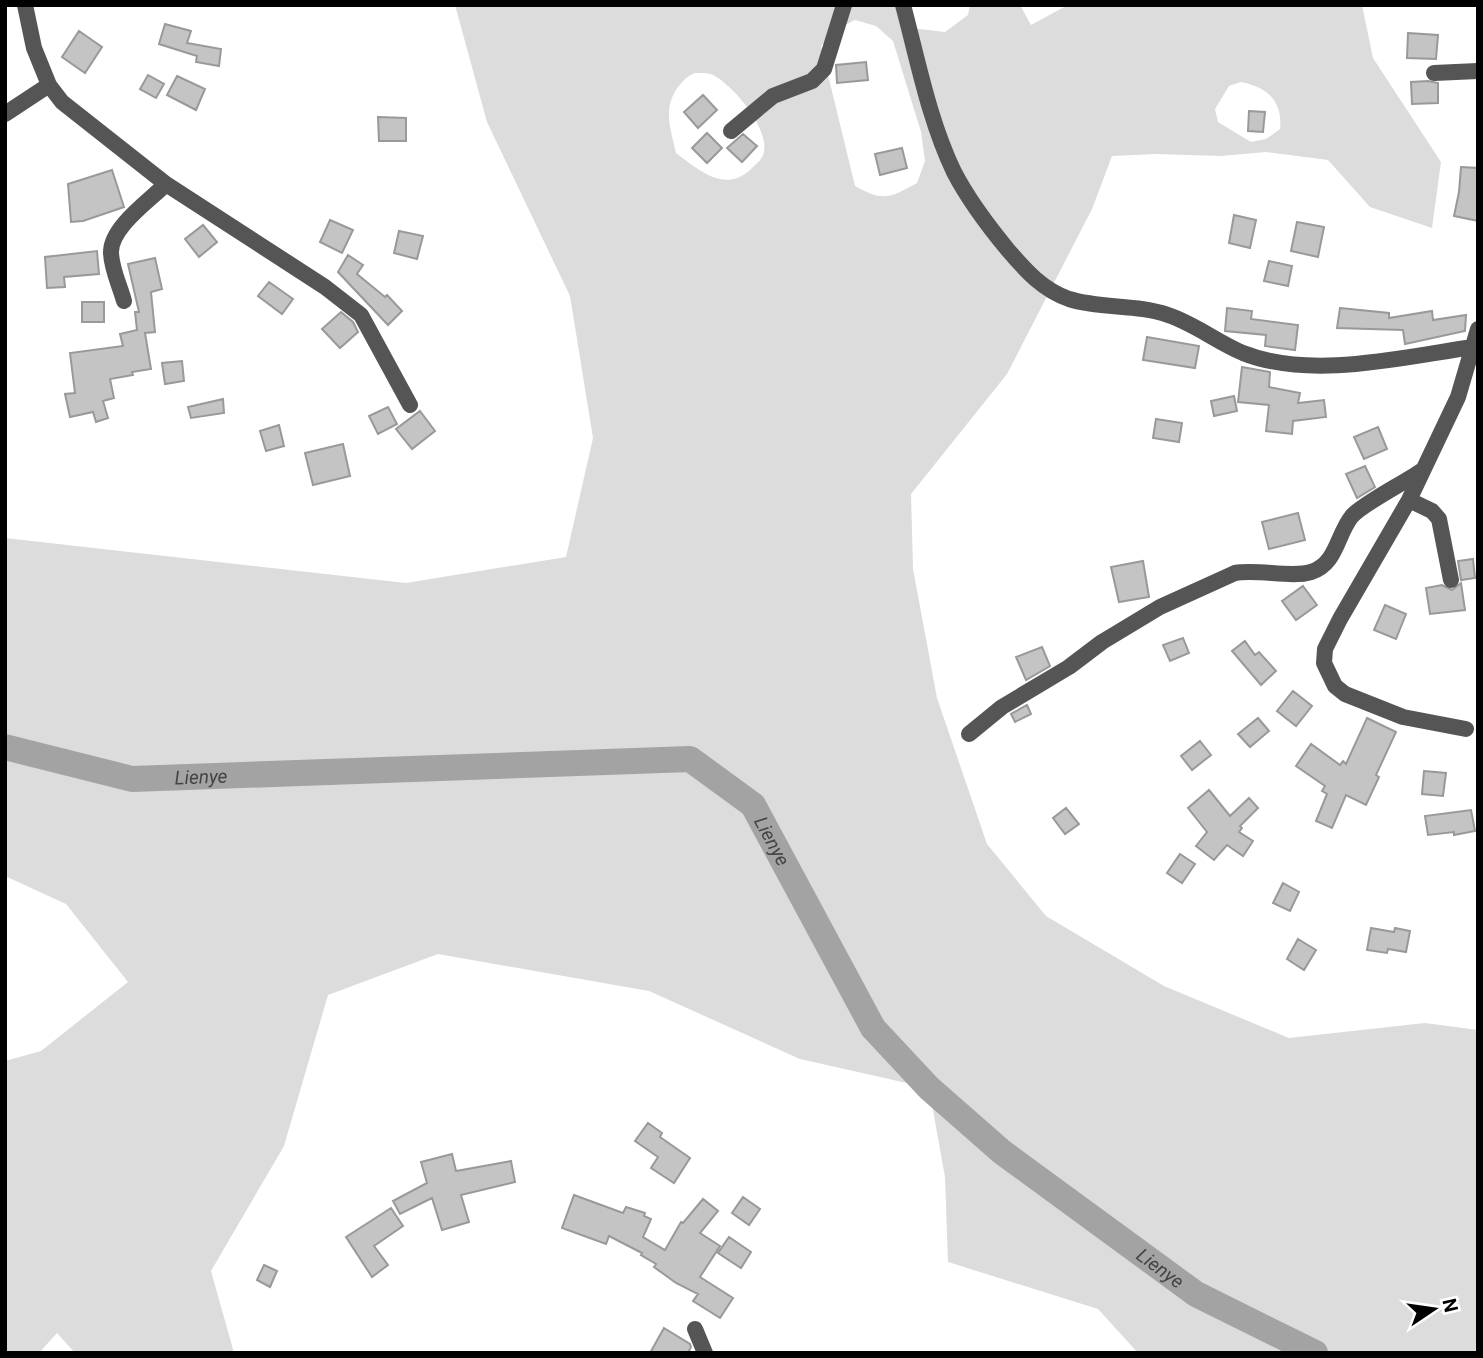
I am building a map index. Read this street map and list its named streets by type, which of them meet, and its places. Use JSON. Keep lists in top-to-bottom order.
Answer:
{
  "water": ["Lienye"],
  "north": "right"
}
